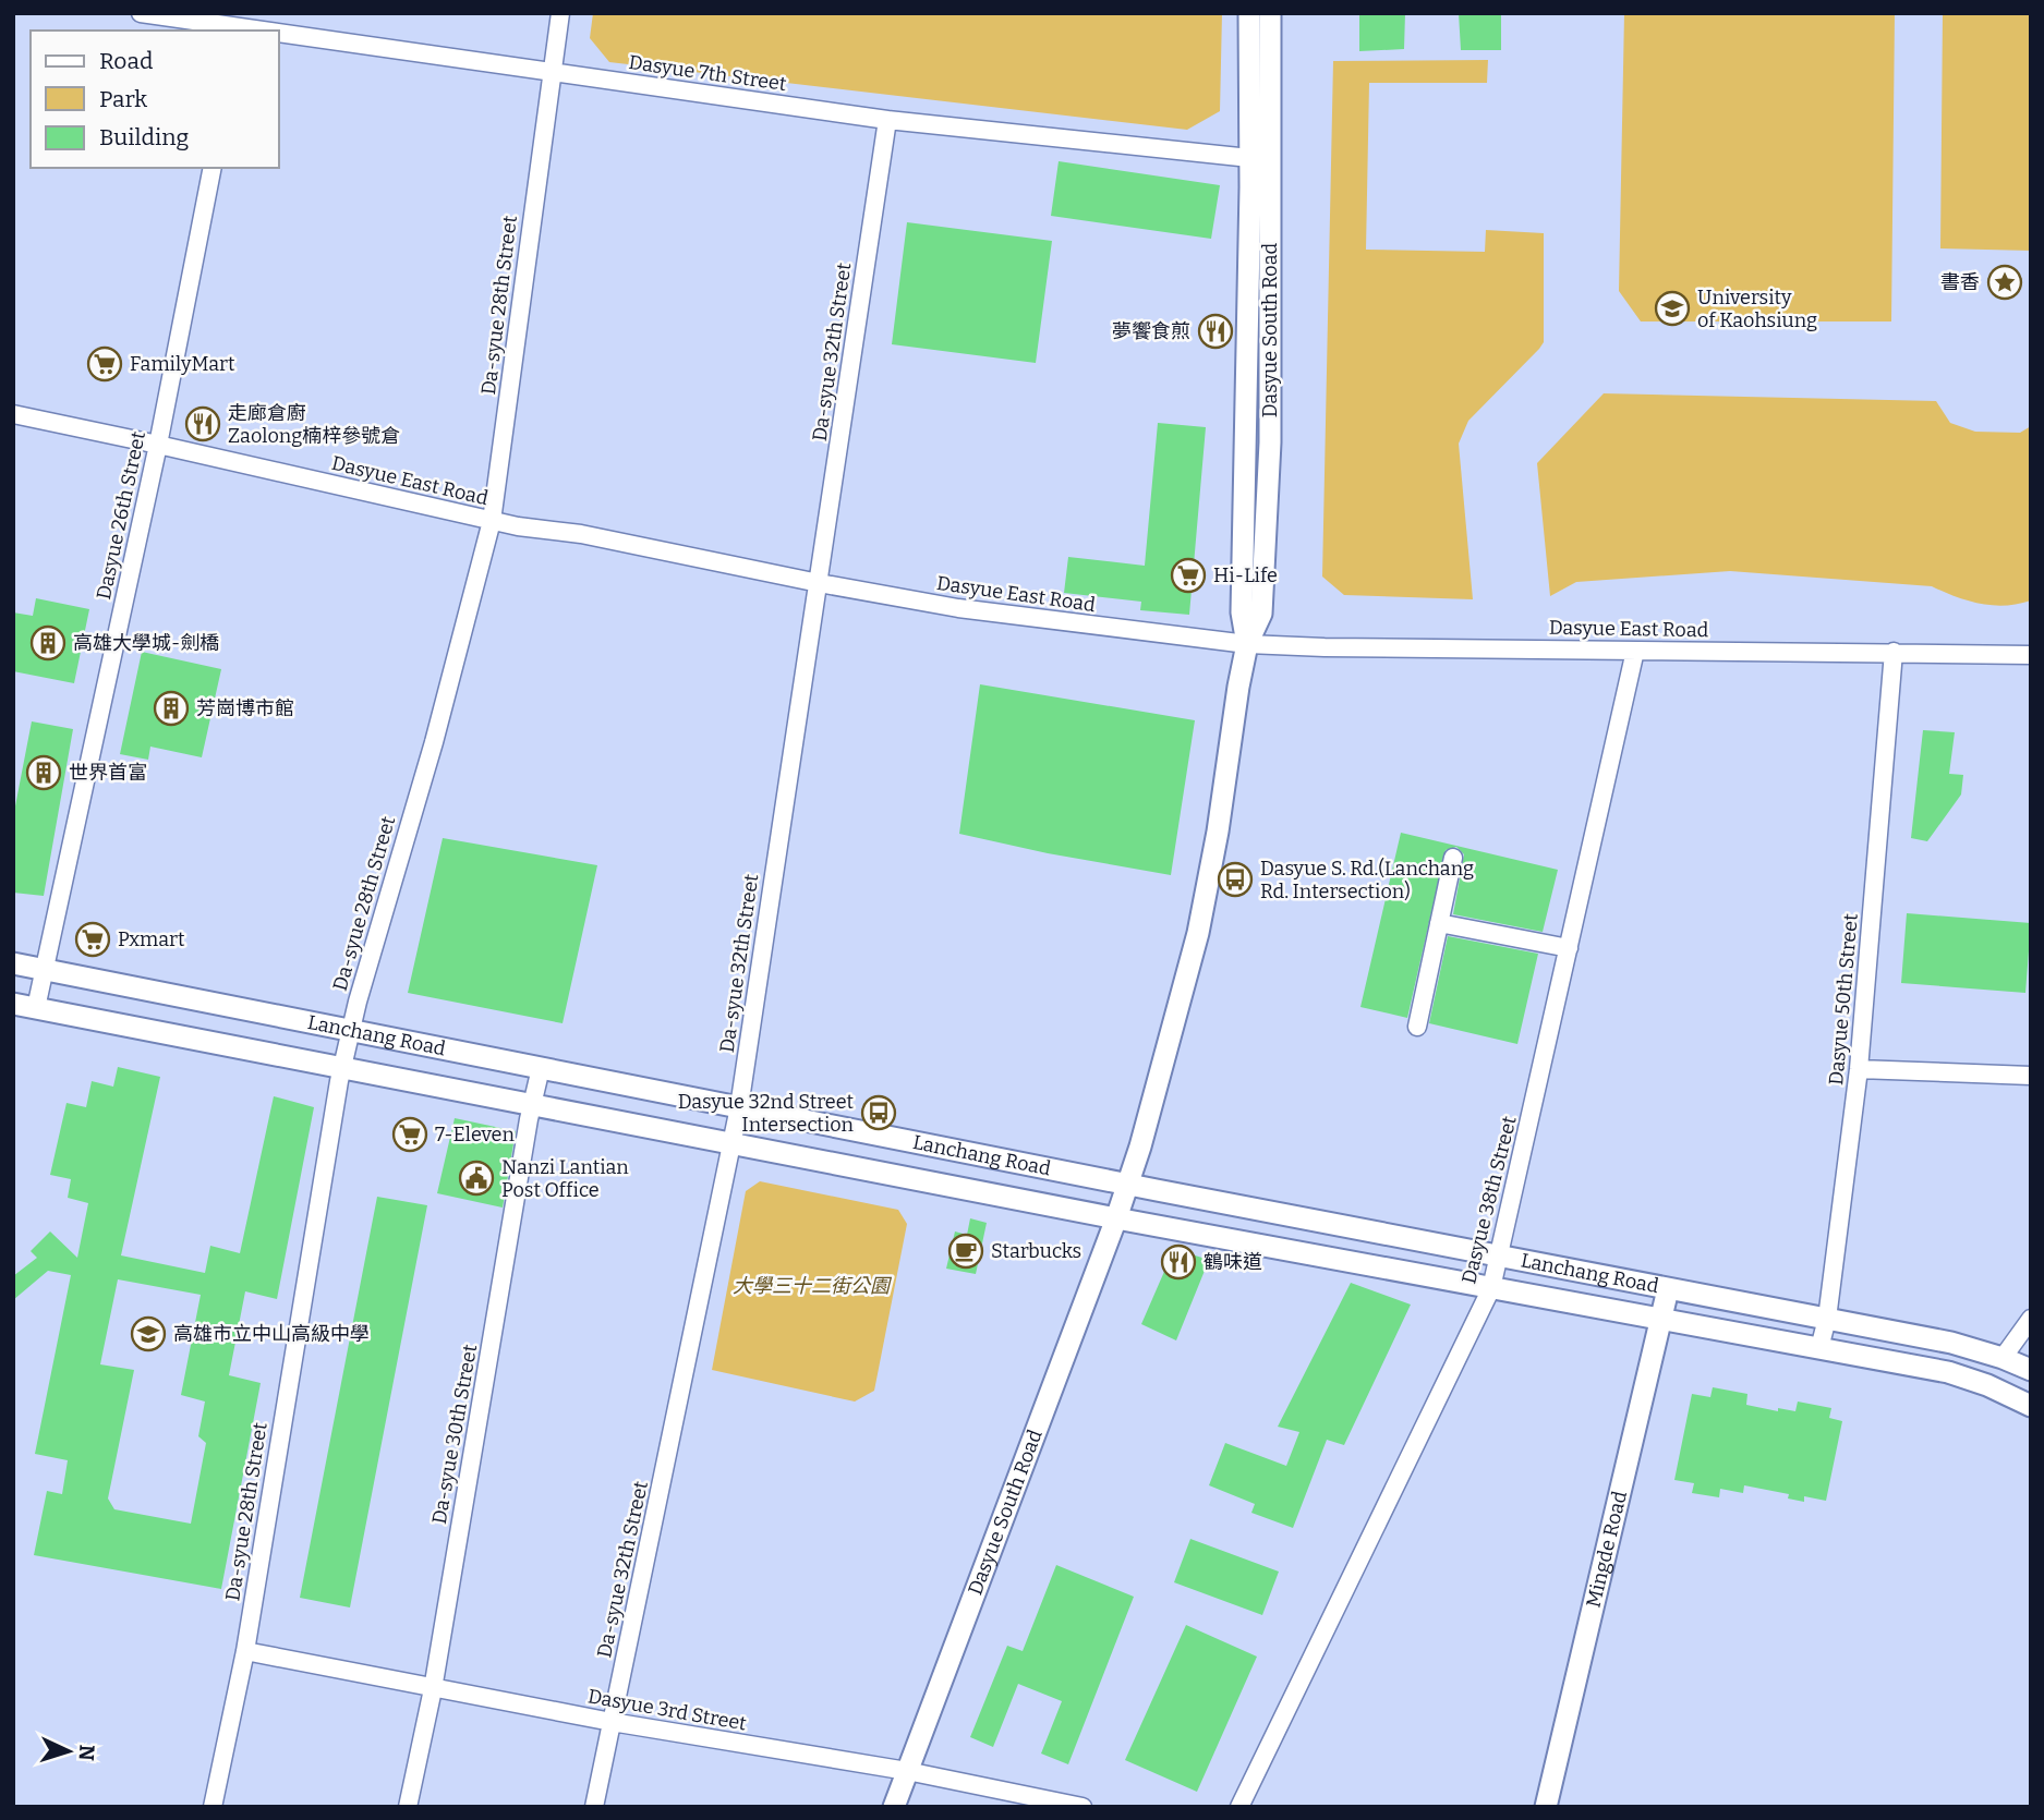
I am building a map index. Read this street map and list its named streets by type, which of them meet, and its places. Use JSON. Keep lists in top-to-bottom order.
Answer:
{
  "streets": {
    "street": [
      "Dasyue 7th Street",
      "Da-syue 28th Street",
      "Dasyue South Road",
      "Da-syue 32th Street",
      "Dasyue East Road",
      "Dasyue 26th Street",
      "Dasyue 50th Street",
      "Lanchang Road",
      "Dasyue 38th Street",
      "Da-syue 30th Street",
      "Mingde Road",
      "Dasyue 3rd Street"
    ]
  },
  "crossings": [
    ["Dasyue 7th Street", "Da-syue 28th Street"],
    ["Dasyue 7th Street", "Dasyue South Road"],
    ["Dasyue 7th Street", "Da-syue 32th Street"],
    ["Da-syue 28th Street", "Dasyue East Road"],
    ["Da-syue 28th Street", "Lanchang Road"],
    ["Da-syue 28th Street", "Dasyue 3rd Street"],
    ["Dasyue South Road", "Dasyue East Road"],
    ["Dasyue South Road", "Lanchang Road"],
    ["Dasyue South Road", "Dasyue 3rd Street"],
    ["Da-syue 32th Street", "Dasyue East Road"],
    ["Da-syue 32th Street", "Lanchang Road"],
    ["Da-syue 32th Street", "Dasyue 3rd Street"],
    ["Dasyue East Road", "Dasyue 26th Street"],
    ["Dasyue East Road", "Dasyue 50th Street"],
    ["Dasyue East Road", "Dasyue 38th Street"],
    ["Dasyue 26th Street", "Lanchang Road"],
    ["Dasyue 50th Street", "Lanchang Road"],
    ["Lanchang Road", "Dasyue 38th Street"],
    ["Lanchang Road", "Da-syue 30th Street"],
    ["Lanchang Road", "Mingde Road"],
    ["Da-syue 30th Street", "Dasyue 3rd Street"]
  ],
  "parks": ["大學三十二街公園"],
  "places": {
    "place": ["書香"],
    "school or university": ["University of Kaohsiung", "高雄市立中山高級中學"],
    "restaurant": ["夢饗食煎", "走廊倉廚 Zaolong楠梓參號倉", "鶴味道"],
    "supermarket": [
      "FamilyMart",
      "Hi-Life",
      "Pxmart",
      "7-Eleven"
    ],
    "building": ["高雄大學城-劍橋", "芳崗博市館", "世界首富"],
    "bus stop": ["Dasyue S. Rd.(Lanchang Rd. Intersection)", "Dasyue 32nd Street Intersection"],
    "public building": ["Nanzi Lantian Post Office"],
    "cafe": ["Starbucks"]
  },
  "legend": ["Road", "Park", "Building"],
  "north": "right"
}
